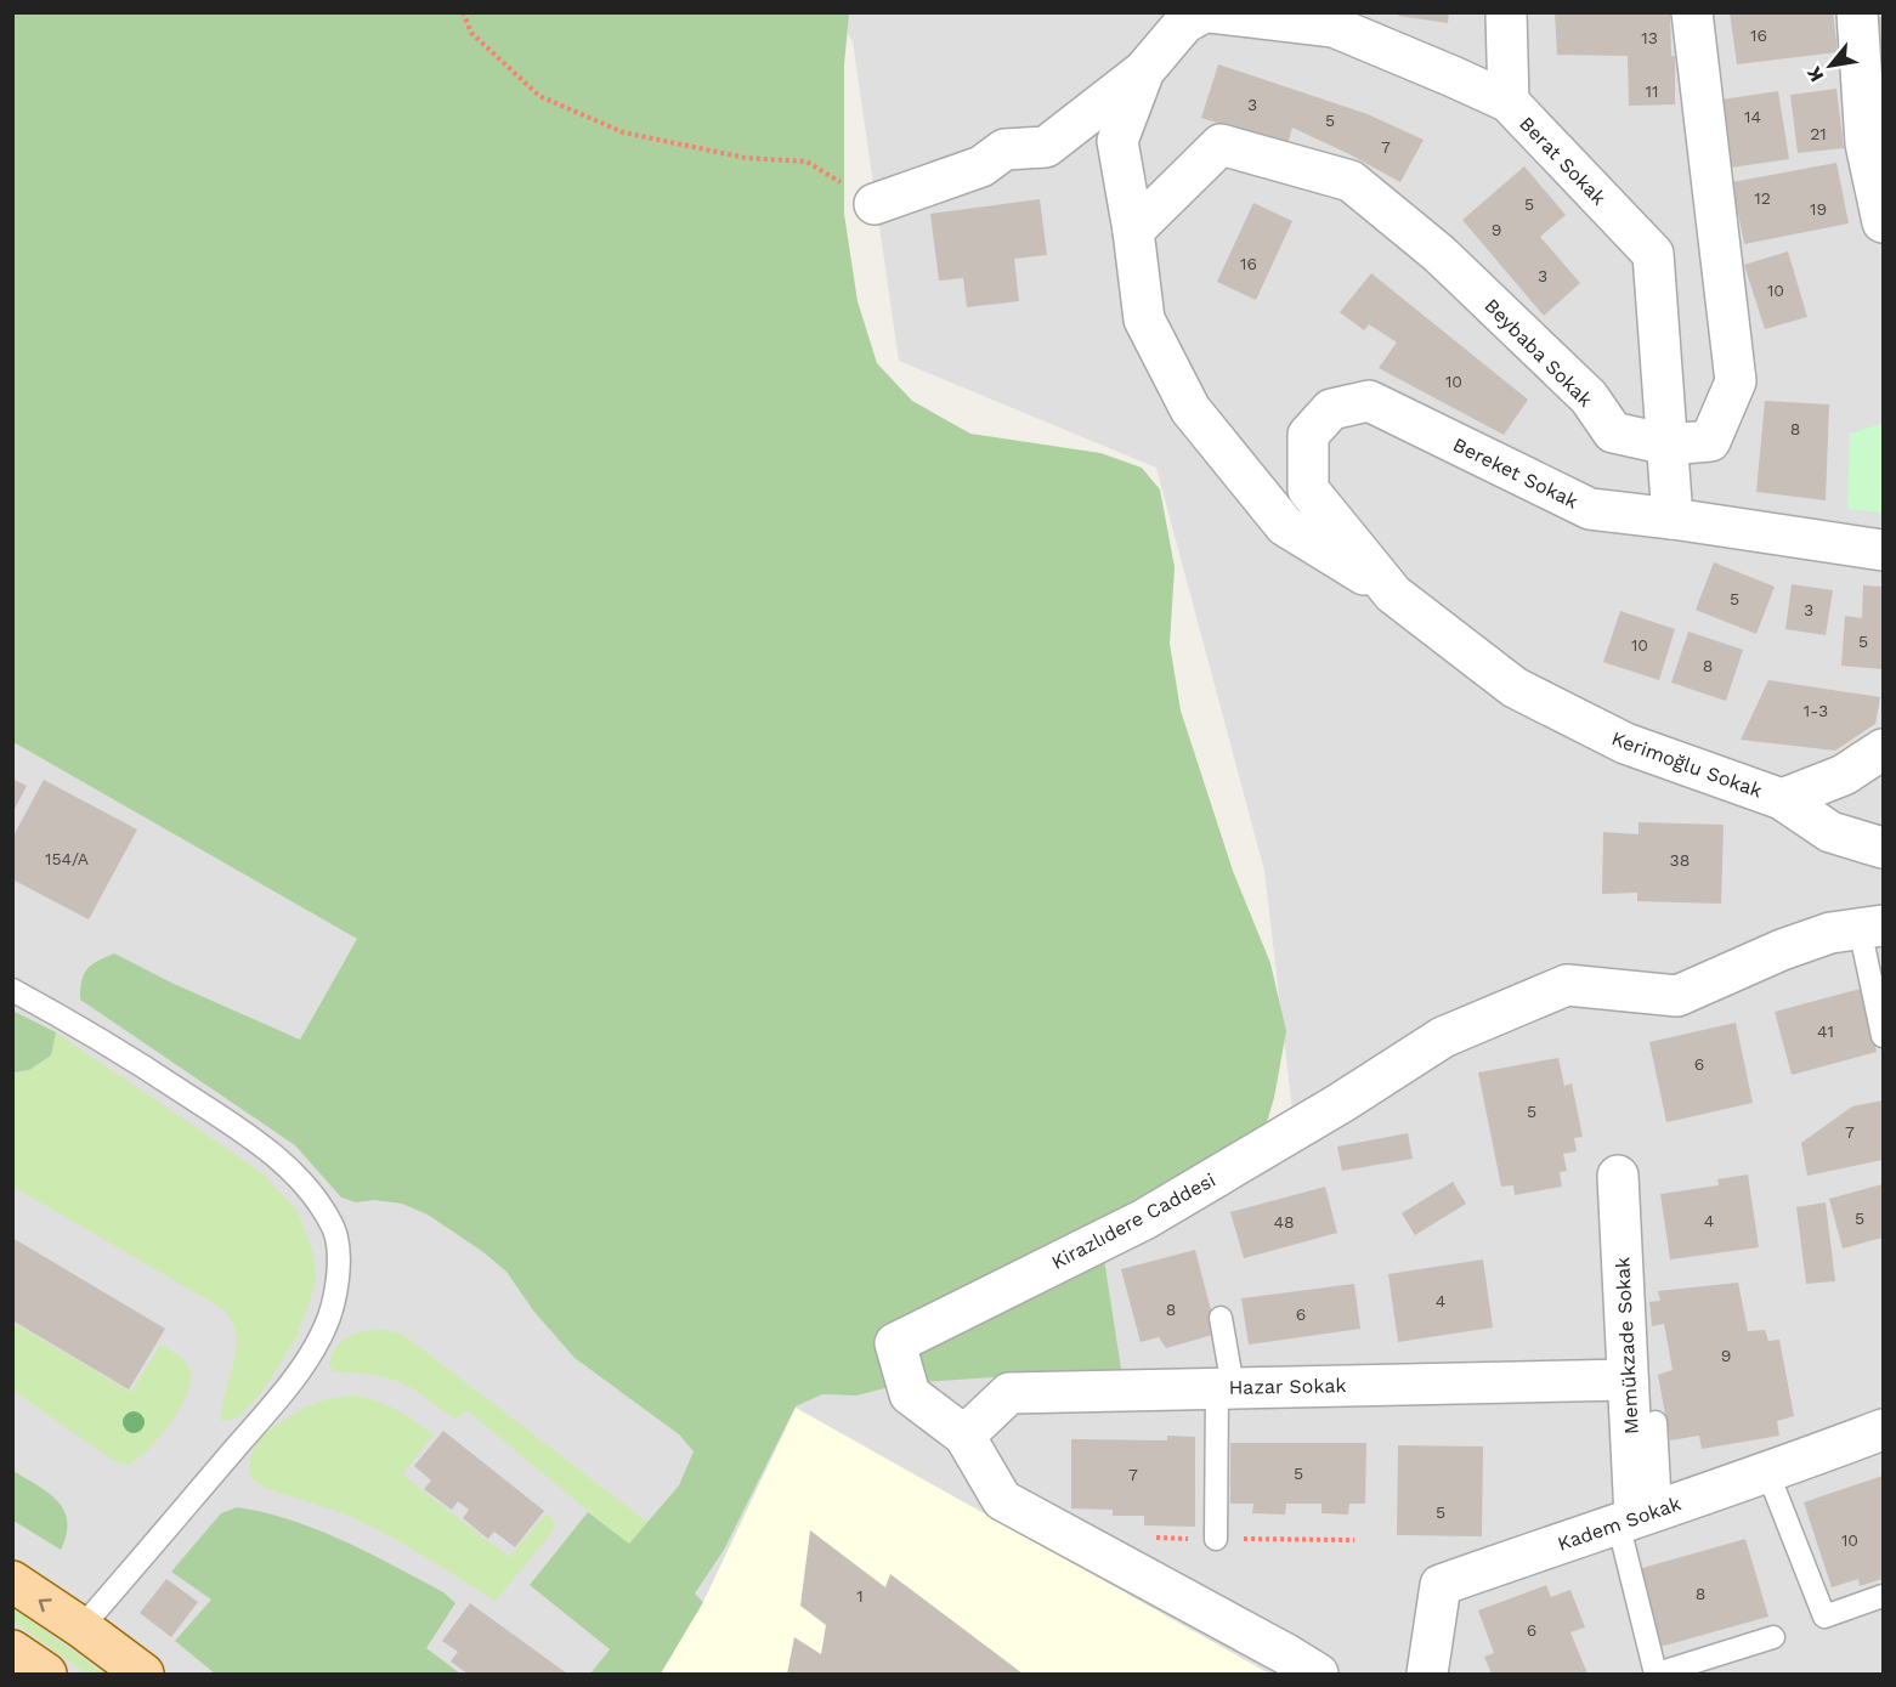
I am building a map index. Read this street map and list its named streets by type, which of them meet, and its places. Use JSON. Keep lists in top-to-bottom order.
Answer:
{
  "streets": {
    "street": [
      "Berat Sokak",
      "Beybaba Sokak",
      "Bereket Sokak",
      "Kerimoğlu Sokak",
      "Kirazlıdere Caddesi",
      "Memükzade Sokak",
      "Hazar Sokak",
      "Kadem Sokak"
    ]
  },
  "crossings": [
    ["Berat Sokak", "Beybaba Sokak"],
    ["Berat Sokak", "Bereket Sokak"],
    ["Berat Sokak", "Kerimoğlu Sokak"],
    ["Bereket Sokak", "Kerimoğlu Sokak"],
    ["Kirazlıdere Caddesi", "Hazar Sokak"],
    ["Memükzade Sokak", "Hazar Sokak"],
    ["Memükzade Sokak", "Kadem Sokak"]
  ],
  "house_numbers": [
    "16",
    "13",
    "11",
    "3",
    "14",
    "5",
    "21",
    "7",
    "12",
    "5",
    "19",
    "9",
    "16",
    "3",
    "10",
    "10",
    "8",
    "5",
    "3",
    "5",
    "10",
    "8",
    "1-3",
    "154/A",
    "38",
    "41",
    "6",
    "5",
    "7",
    "5",
    "4",
    "48",
    "4",
    "8",
    "6",
    "9",
    "5",
    "7",
    "5",
    "10",
    "8",
    "1",
    "6"
  ],
  "north": "bottom left"
}
